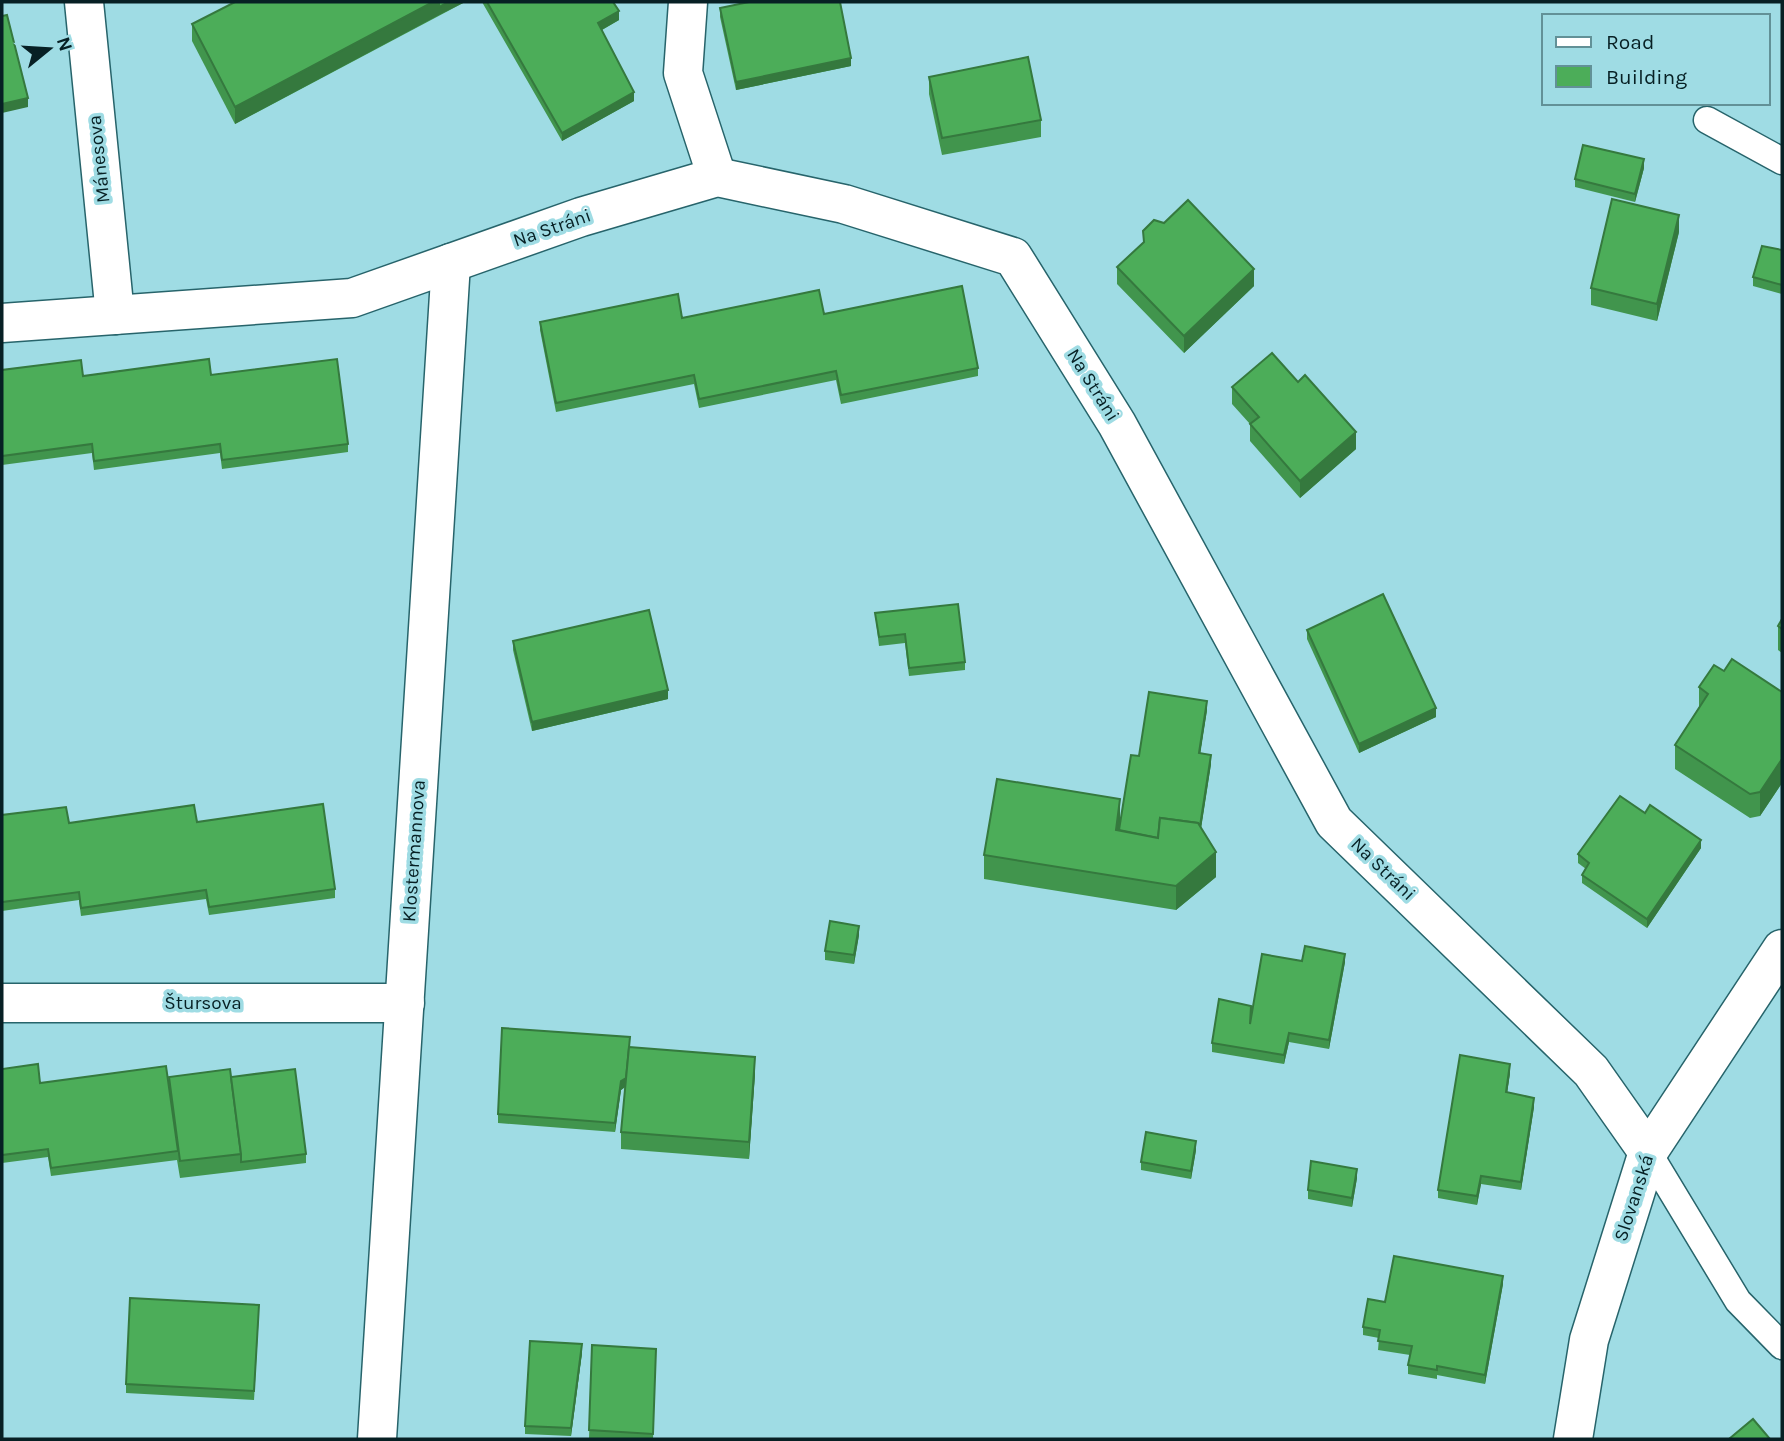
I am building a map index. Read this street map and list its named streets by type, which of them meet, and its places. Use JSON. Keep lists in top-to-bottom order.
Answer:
{
  "streets": {
    "street": [
      "Mánesova",
      "Na Stráni",
      "Klostermannova",
      "Štursova",
      "Slovanská"
    ]
  },
  "crossings": [
    ["Mánesova", "Na Stráni"],
    ["Na Stráni", "Klostermannova"],
    ["Na Stráni", "Slovanská"],
    ["Klostermannova", "Štursova"]
  ],
  "legend": ["Road", "Building"],
  "north": "right"
}
